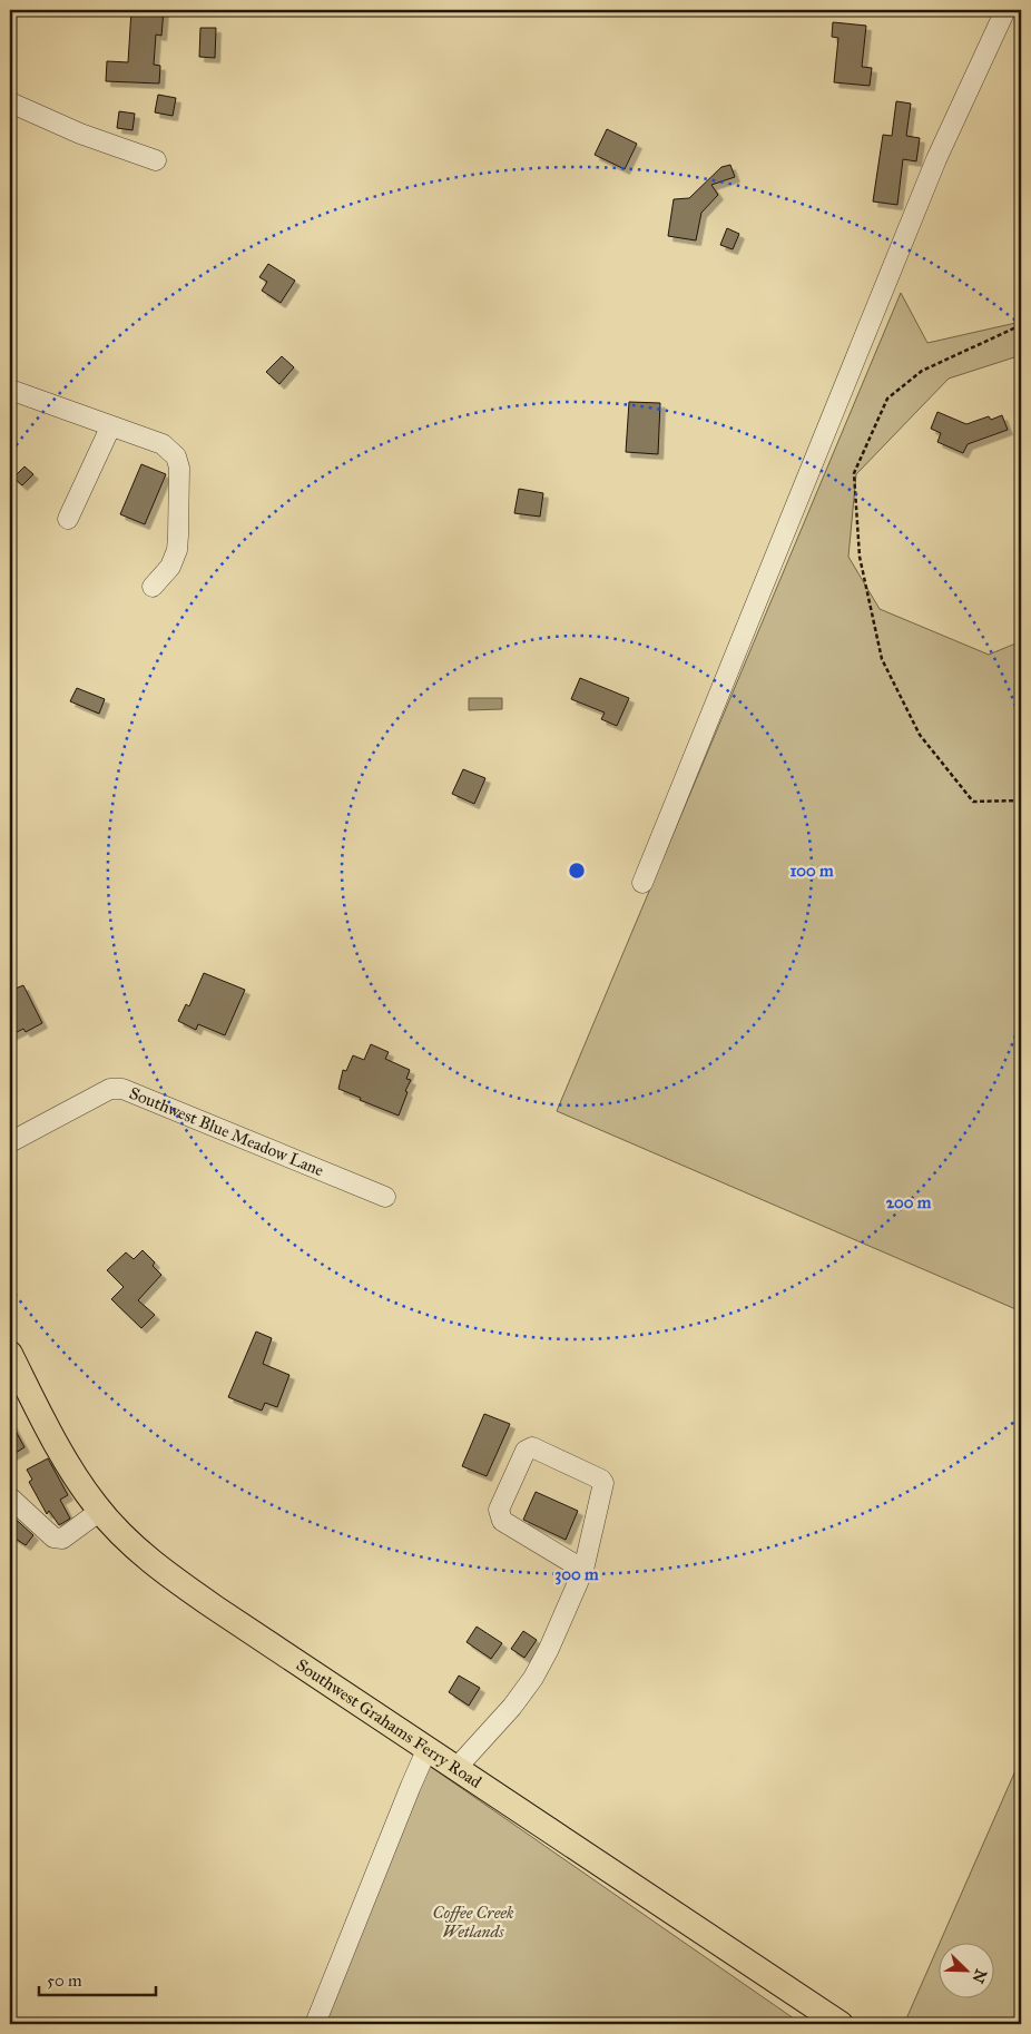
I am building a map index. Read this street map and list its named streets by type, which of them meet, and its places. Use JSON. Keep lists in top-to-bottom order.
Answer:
{
  "streets": {
    "main road": ["Southwest Grahams Ferry Road"],
    "street": ["Southwest Blue Meadow Lane"]
  },
  "parks": ["Coffee Creek Wetlands"],
  "scale_bar": "50 m",
  "north": "bottom right",
  "rings": ["100 m", "200 m", "300 m"]
}
